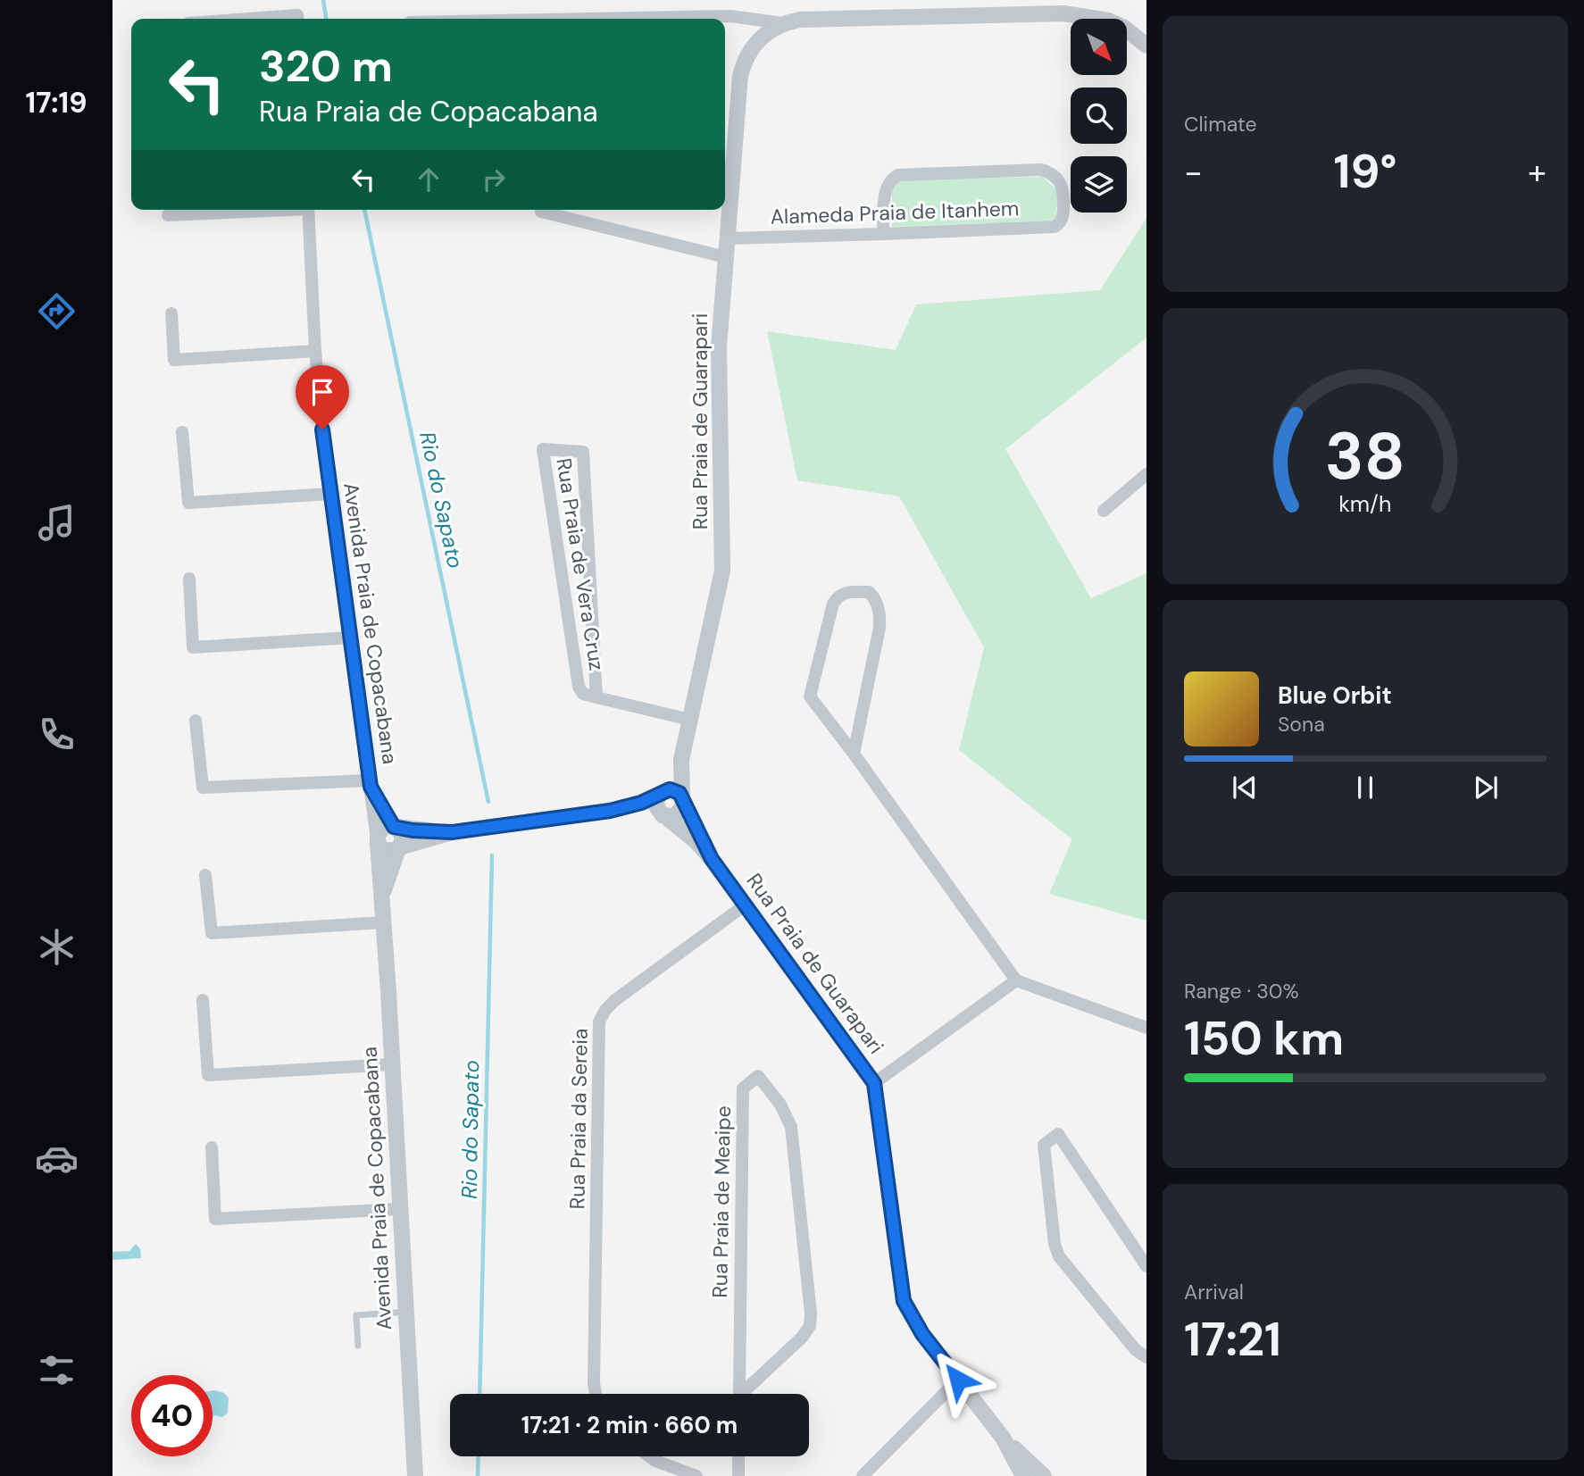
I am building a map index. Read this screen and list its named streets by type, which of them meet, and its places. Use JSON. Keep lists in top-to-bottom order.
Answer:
{
  "streets": {
    "street": [
      "Alameda Praia de Itanhem",
      "Rua Praia de Guarapari",
      "Rua Praia de Vera Cruz",
      "Avenida Praia de Copacabana",
      "Rua Praia da Sereia",
      "Rua Praia de Meaipe"
    ]
  },
  "crossings": [
    ["Alameda Praia de Itanhem", "Rua Praia de Guarapari"],
    ["Rua Praia de Guarapari", "Rua Praia de Vera Cruz"],
    ["Rua Praia de Guarapari", "Rua Praia da Sereia"]
  ],
  "water": ["Rio do Sapato"],
  "north": "bottom right",
  "page": {
    "tabs": "17:19",
    "tile": [
      "Climate",
      ["Range · 30%", "150 km"],
      ["Arrival", "17:21"]
    ],
    "turn": ["320 m", "Rua Praia de Copacabana"],
    "heat": ["−", "19°", "+"],
    "song": ["Blue Orbit", "Sona"],
    "limit": "40",
    "trip": "17:21 · 2 min · 660 m",
    "gauge": ["38", "km/h"]
  }
}
